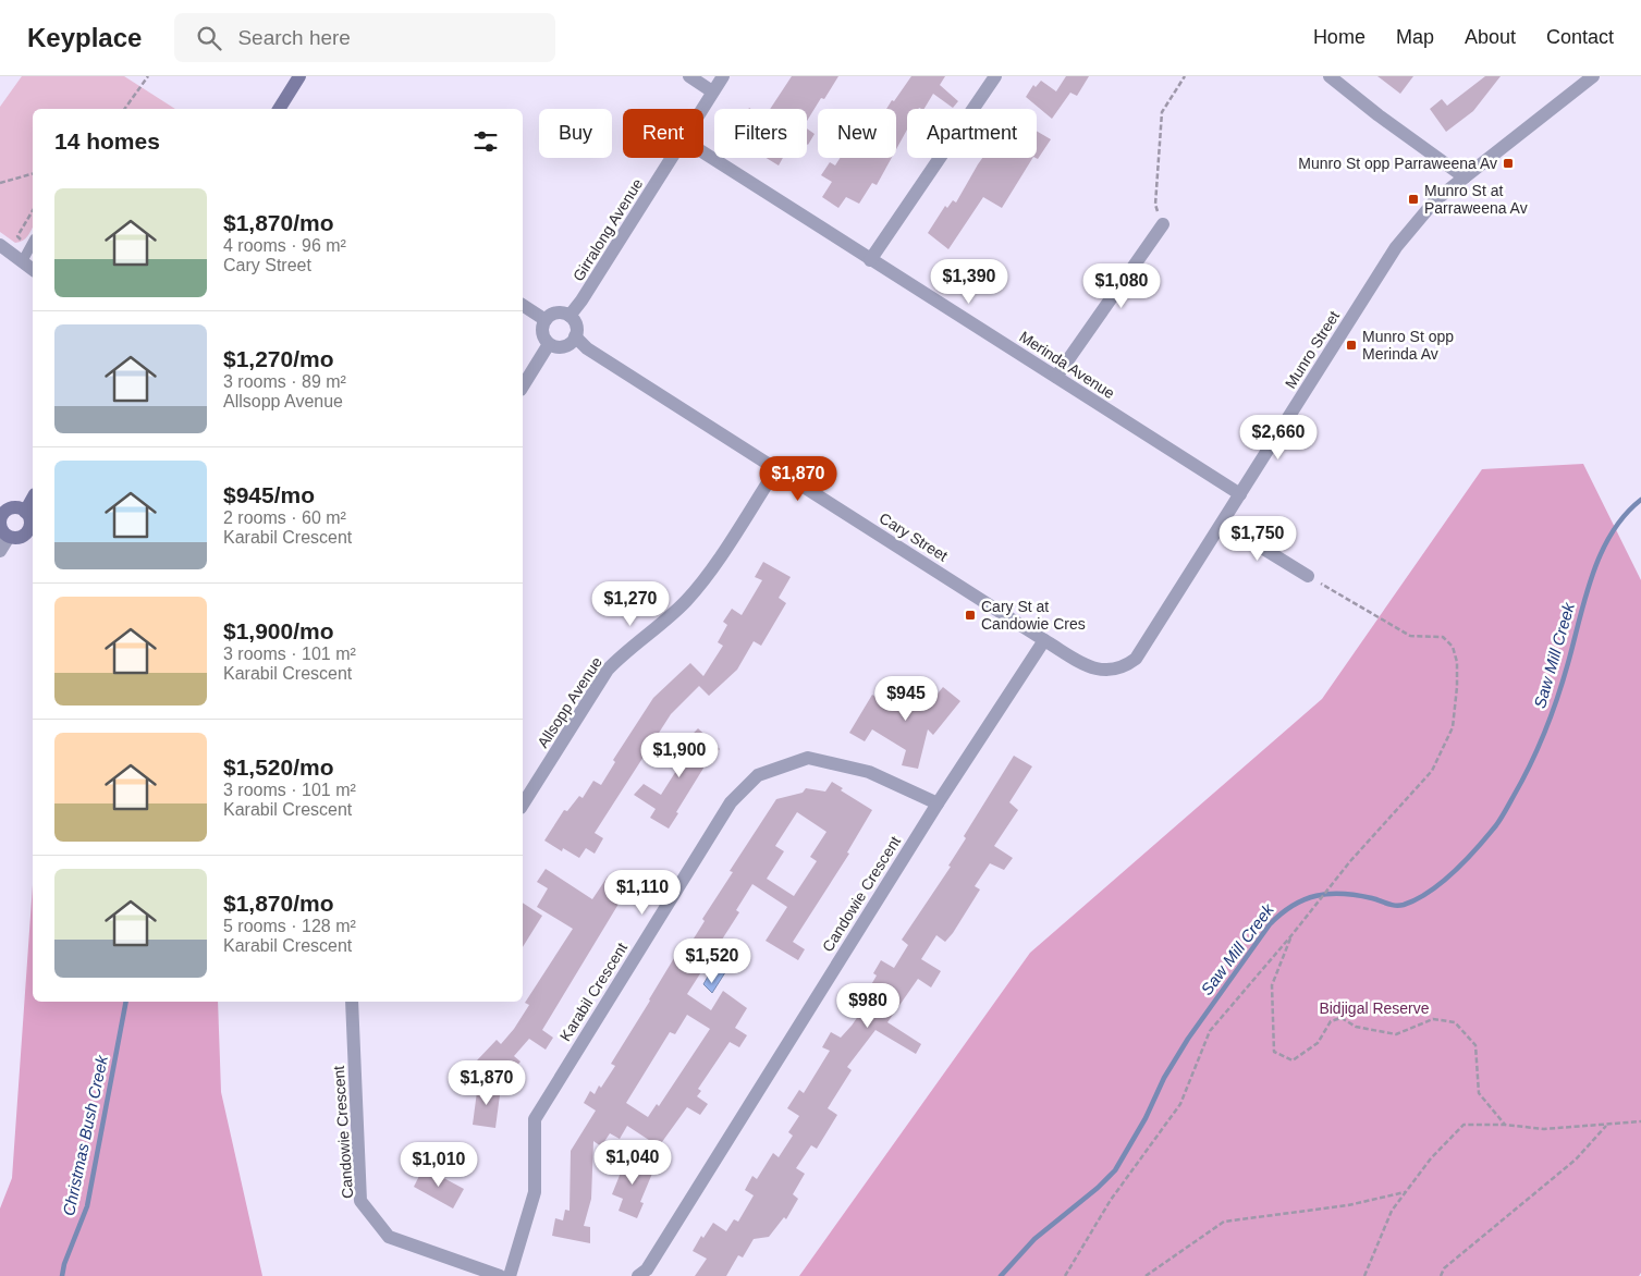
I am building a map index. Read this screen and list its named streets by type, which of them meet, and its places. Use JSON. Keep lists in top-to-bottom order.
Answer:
{
  "streets": {
    "street": [
      "Girralong Avenue",
      "Munro Street",
      "Merinda Avenue",
      "Cary Street",
      "Allsopp Avenue",
      "Candowie Crescent",
      "Karabil Crescent"
    ]
  },
  "crossings": [
    ["Girralong Avenue", "Cary Street"],
    ["Munro Street", "Merinda Avenue"],
    ["Munro Street", "Cary Street"],
    ["Munro Street", "Candowie Crescent"],
    ["Cary Street", "Allsopp Avenue"],
    ["Cary Street", "Candowie Crescent"],
    ["Candowie Crescent", "Karabil Crescent"]
  ],
  "water": ["Saw Mill Creek", "Christmas Bush Creek"],
  "parks": ["Bidjigal Reserve"],
  "places": {
    "transit": [
      "Munro St opp Parraweena Av",
      "Munro St at Parraweena Av",
      "Munro St opp Merinda Av",
      "Cary St at Candowie Cres"
    ]
  },
  "page": {
    "header": "Keyplace",
    "search": "Search here",
    "nav": [
      "Home",
      "Map",
      "About",
      "Contact"
    ],
    "chip": [
      "Buy",
      "Rent",
      "Filters",
      "New",
      "Apartment"
    ],
    "heading": "14 homes",
    "list": [
      {
        "name": "$1,870/mo",
        "note": "4 rooms · 96 m² · Cary Street"
      },
      {
        "name": "$1,270/mo",
        "note": "3 rooms · 89 m² · Allsopp Avenue"
      },
      {
        "name": "$945/mo",
        "note": "2 rooms · 60 m² · Karabil Crescent"
      },
      {
        "name": "$1,900/mo",
        "note": "3 rooms · 101 m² · Karabil Crescent"
      },
      {
        "name": "$1,520/mo",
        "note": "3 rooms · 101 m² · Karabil Crescent"
      },
      {
        "name": "$1,870/mo",
        "note": "5 rooms · 128 m² · Karabil Crescent"
      }
    ],
    "price": [
      "$1,390",
      "$1,080",
      "$2,660",
      "$1,870",
      "$1,750",
      "$1,270",
      "$945",
      "$1,900",
      "$1,110",
      "$1,520",
      "$980",
      "$1,870",
      "$1,040",
      "$1,010"
    ]
  }
}
